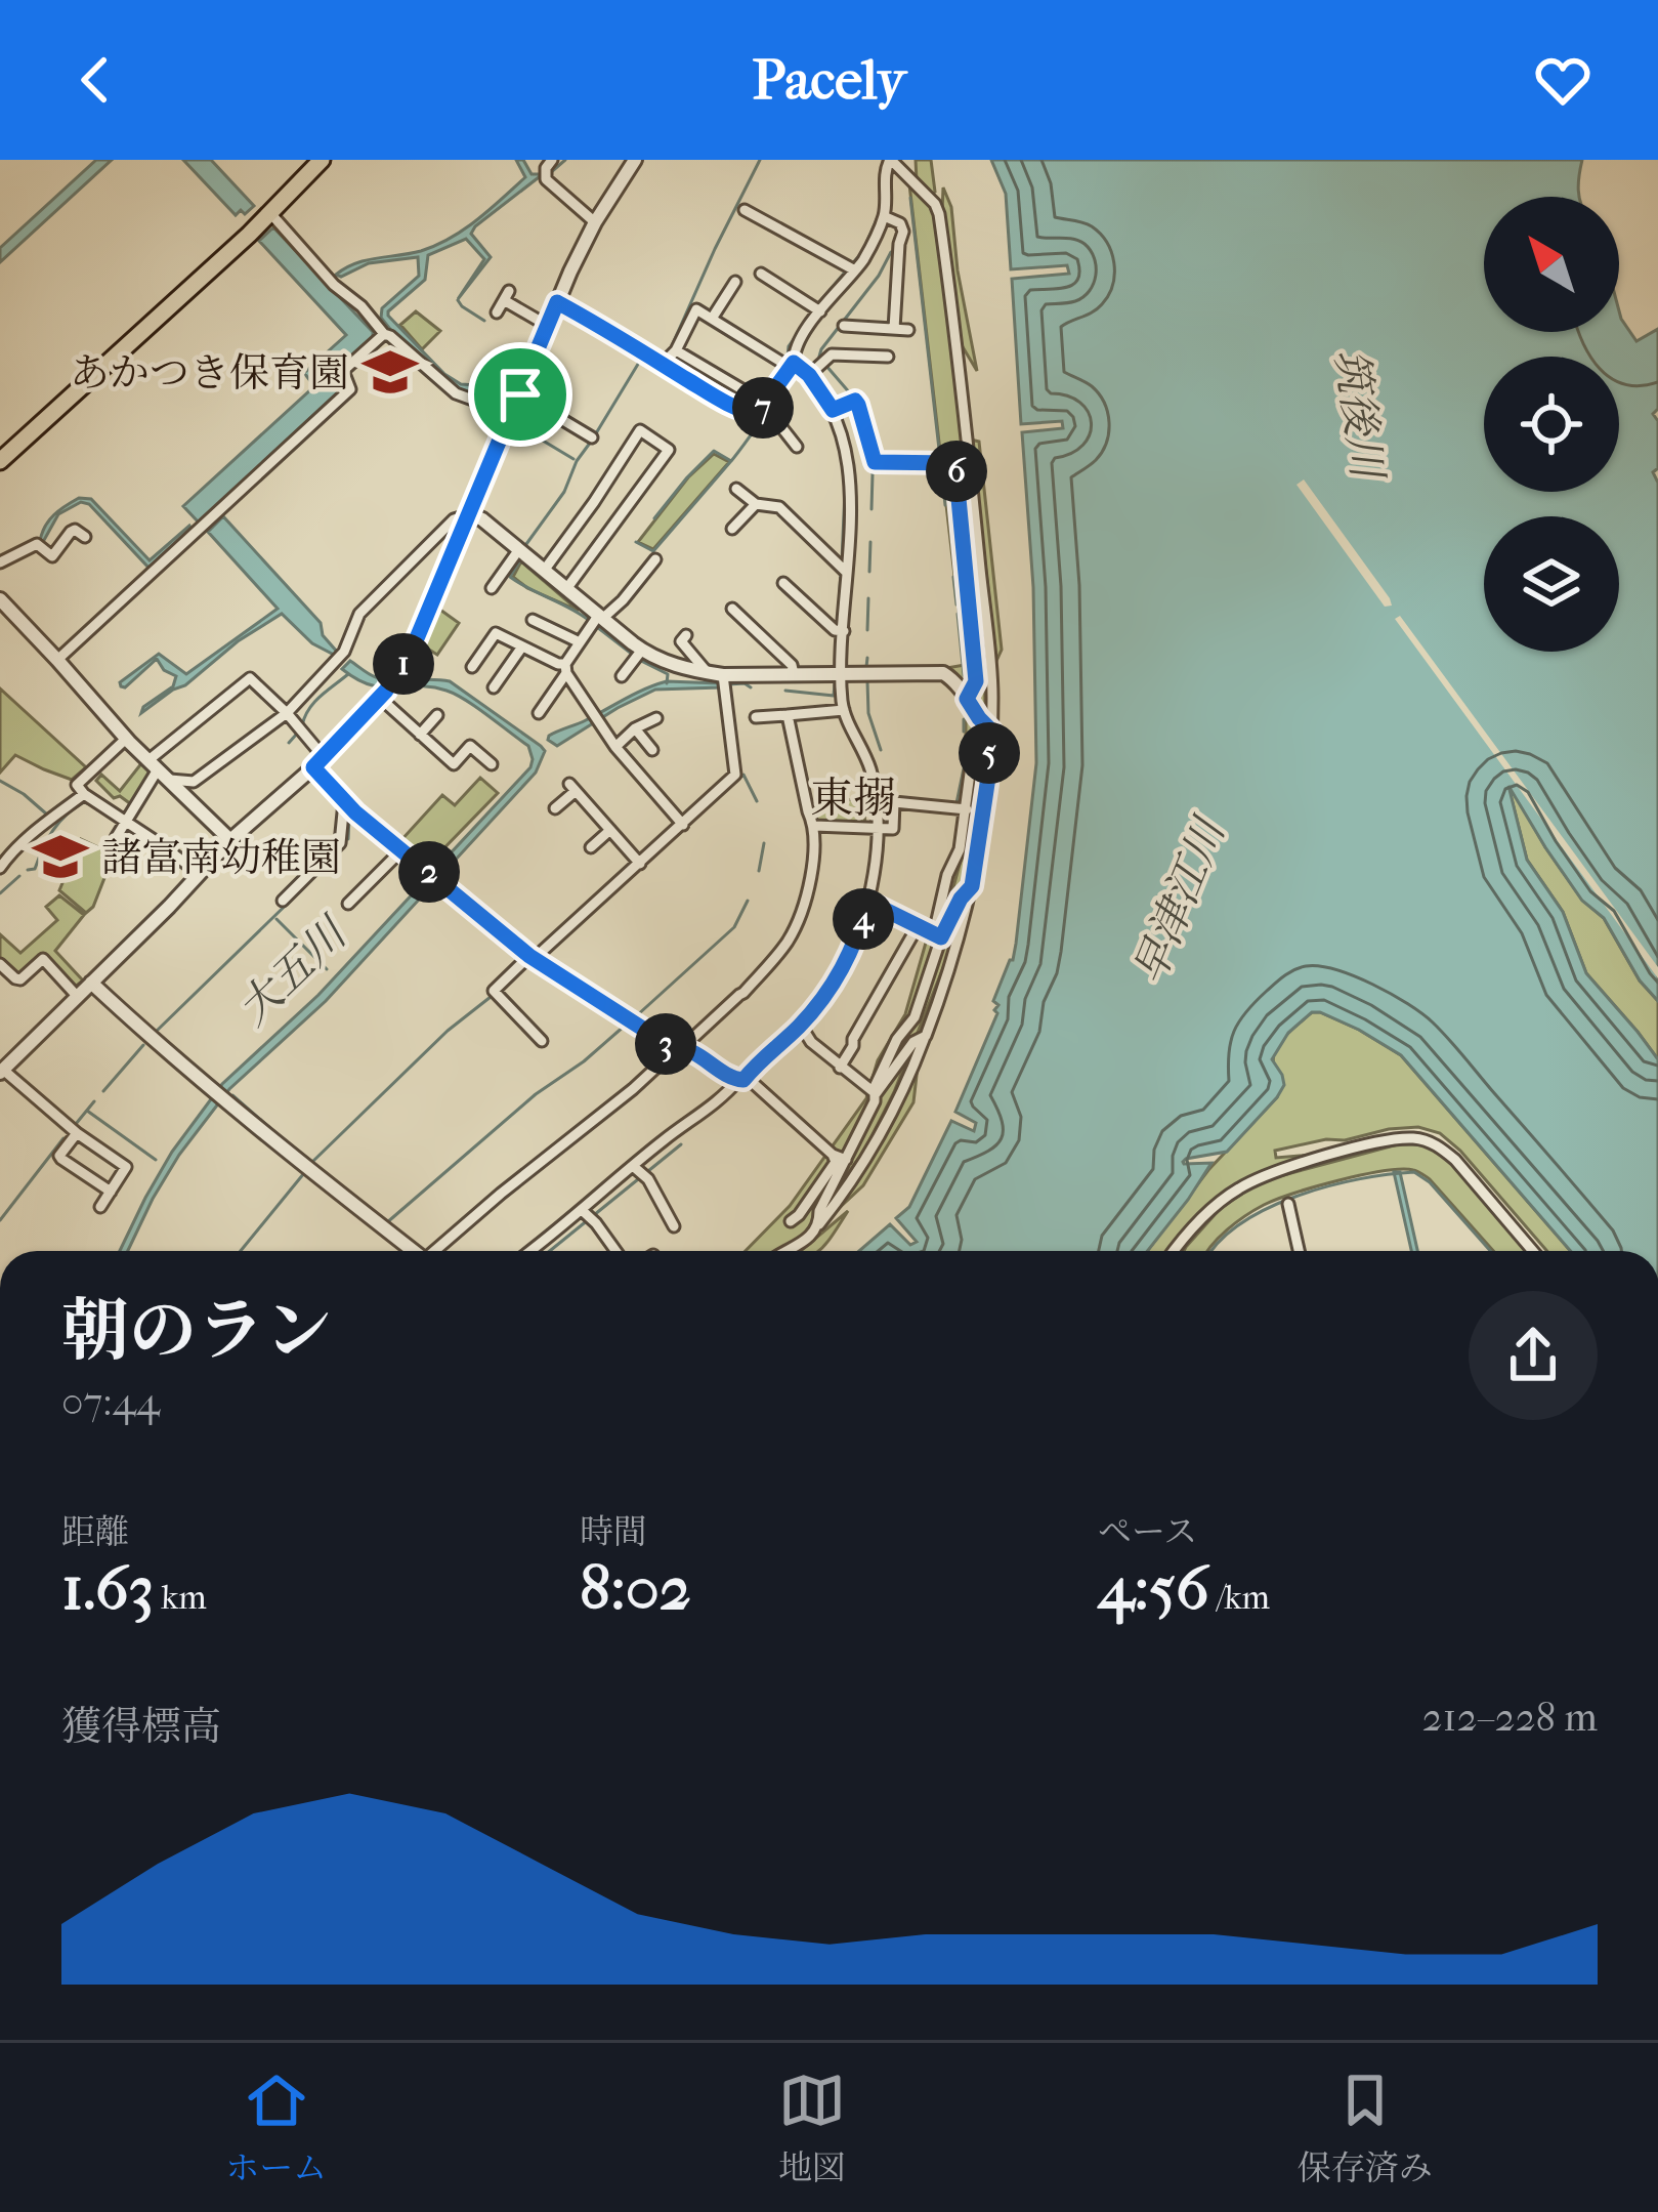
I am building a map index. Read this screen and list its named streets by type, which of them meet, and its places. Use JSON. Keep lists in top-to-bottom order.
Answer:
{
  "districts": ["東搦"],
  "water": ["筑後川", "早津江川", "大五川"],
  "places": {
    "school or university": ["あかつき保育園", "諸富南幼稚園"]
  },
  "north": "top left",
  "page": {
    "header": "Pacely",
    "pins": [
      "7",
      "6",
      "1",
      "5",
      "2",
      "4",
      "3"
    ],
    "heading": ["朝のラン", "07:44"],
    "stats": [
      ["距離", "1.63 km"],
      ["時間", "8:02"],
      ["ペース", "4:56 /km"]
    ],
    "chart": ["獲得標高", "212–228 m"],
    "tabs": ["ホーム", "地図", "保存済み"]
  }
}
